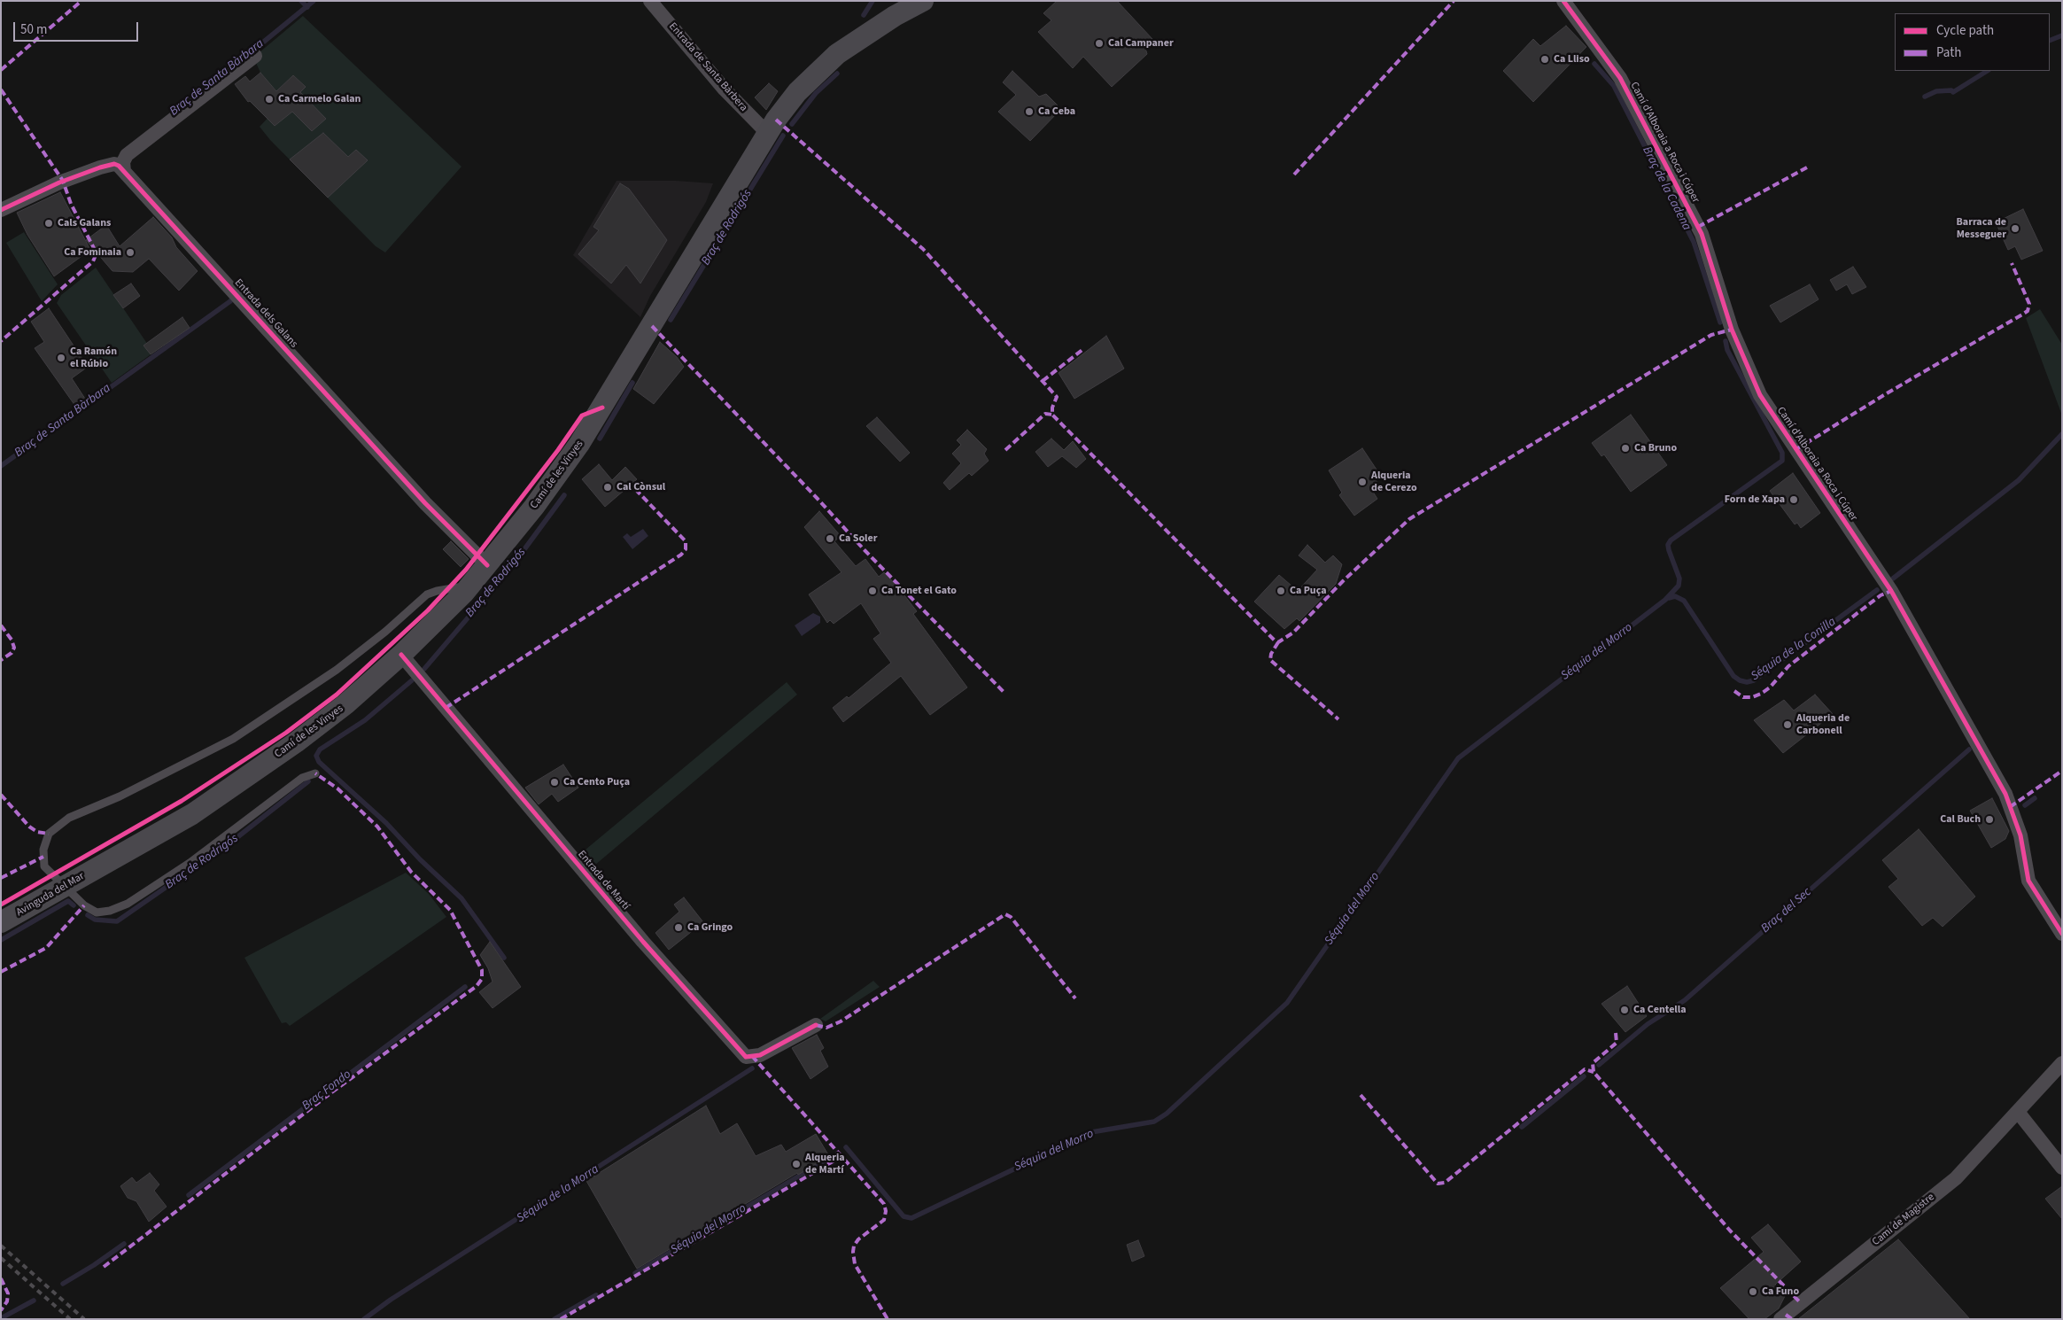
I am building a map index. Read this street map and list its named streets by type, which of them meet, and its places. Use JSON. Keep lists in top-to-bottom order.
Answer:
{
  "streets": {
    "main road": ["Camí de les Vinyes", "Avinguda del Mar"],
    "street": [
      "Entrada de Santa Bàrbera",
      "Camí d'Alboraia a Roca i Cúper",
      "Entrada dels Galans",
      "Entrada de Martí",
      "Camí de Magistre"
    ]
  },
  "crossings": [
    ["Entrada de Santa Bàrbera", "Camí de les Vinyes"],
    ["Entrada dels Galans", "Camí de les Vinyes"],
    ["Camí de les Vinyes", "Entrada de Martí"],
    ["Camí de les Vinyes", "Avinguda del Mar"]
  ],
  "water": [
    "Braç de Santa Bàrbara",
    "Braç de la Cadena",
    "Braç de Rodrigós",
    "Séquia de la Conilla",
    "Séquia del Morro",
    "Braç del Sec",
    "Braç Fondo",
    "Séquia de la Morra"
  ],
  "places": [
    "Cal Campaner",
    "Ca Lliso",
    "Ca Carmelo Galan",
    "Ca Ceba",
    "Cals Galans",
    "Barraca de Messeguer",
    "Ca Fominaia",
    "Ca Ramón el Rúbio",
    "Ca Bruno",
    "Alqueria de Cerezo",
    "Cal Cònsul",
    "Forn de Xapa",
    "Ca Soler",
    "Ca Tonet el Gato",
    "Ca Puça",
    "Alqueria de Carbonell",
    "Ca Cento Puça",
    "Cal Buch",
    "Ca Gringo",
    "Ca Centella",
    "Alqueria de Martí",
    "Ca Funo"
  ],
  "legend": ["Cycle path", "Path"],
  "scale_bar": "50 m"
}
